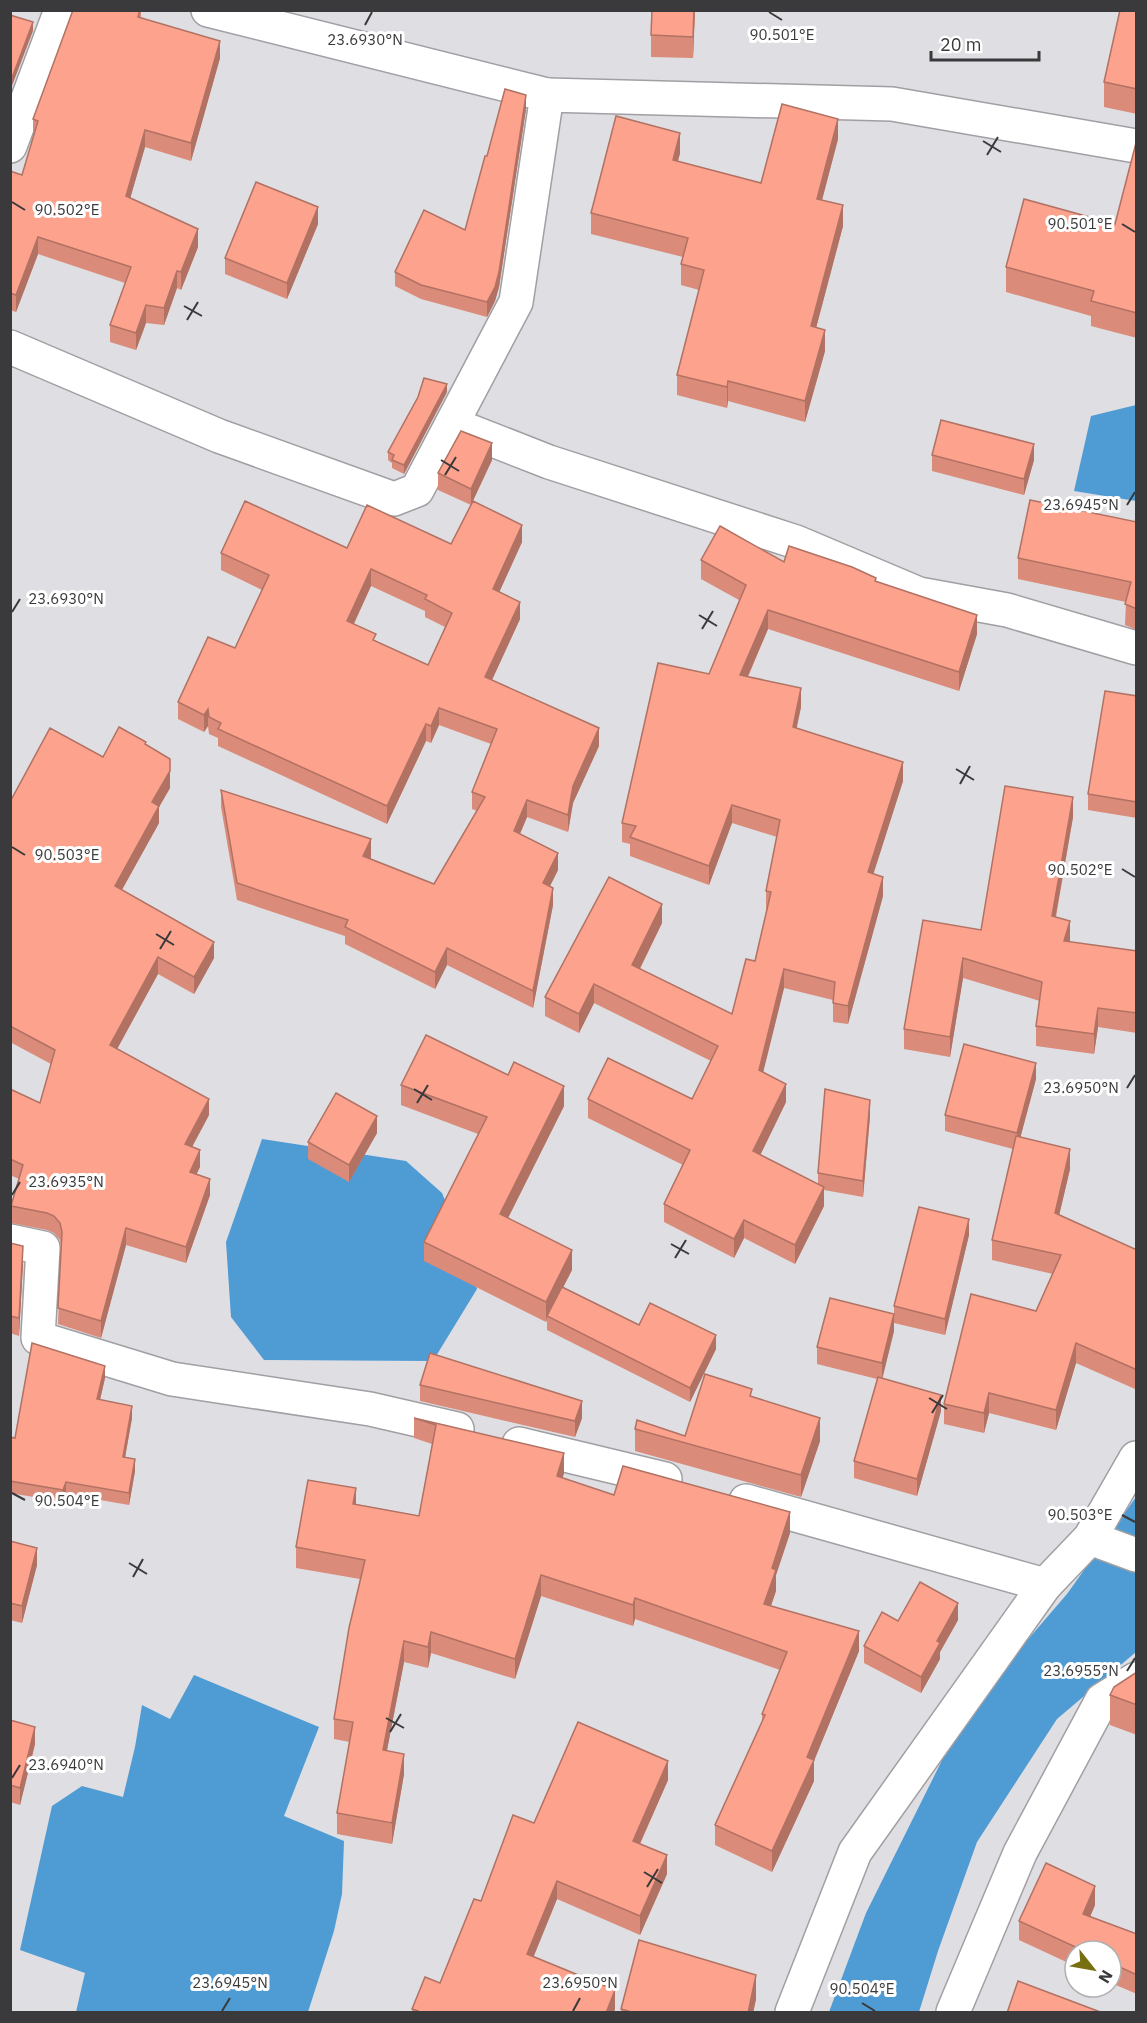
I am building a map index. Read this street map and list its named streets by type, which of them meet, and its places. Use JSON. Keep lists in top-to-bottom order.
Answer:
{
  "scale_bar": "20 m",
  "north": "bottom right",
  "coordinates": [
    "90.501°E",
    "23.6930°N",
    "90.502°E",
    "23.6945°N",
    "90.503°E",
    "23.6950°N",
    "23.6935°N",
    "90.504°E",
    "23.6955°N",
    "23.6940°N"
  ]
}
